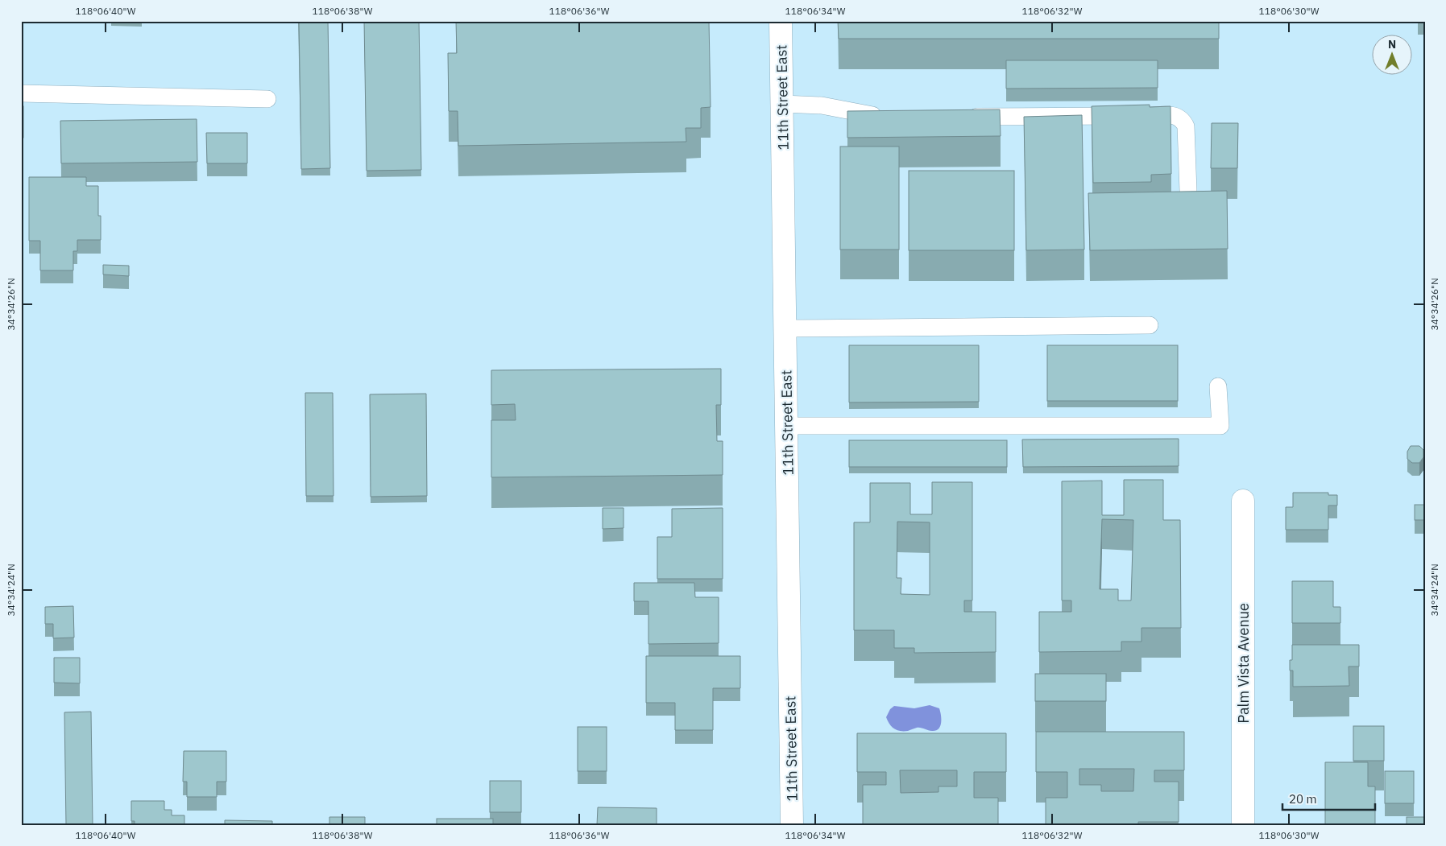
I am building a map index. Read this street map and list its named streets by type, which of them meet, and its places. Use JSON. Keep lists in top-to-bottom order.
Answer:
{
  "streets": {
    "street": ["11th Street East", "Palm Vista Avenue"]
  },
  "scale_bar": "20 m",
  "north": "top",
  "coordinates": [
    "118°06'40\"W",
    "118°06'38\"W",
    "118°06'36\"W",
    "118°06'34\"W",
    "118°06'32\"W",
    "118°06'30\"W",
    "34°34'26\"N",
    "34°34'24\"N"
  ]
}
